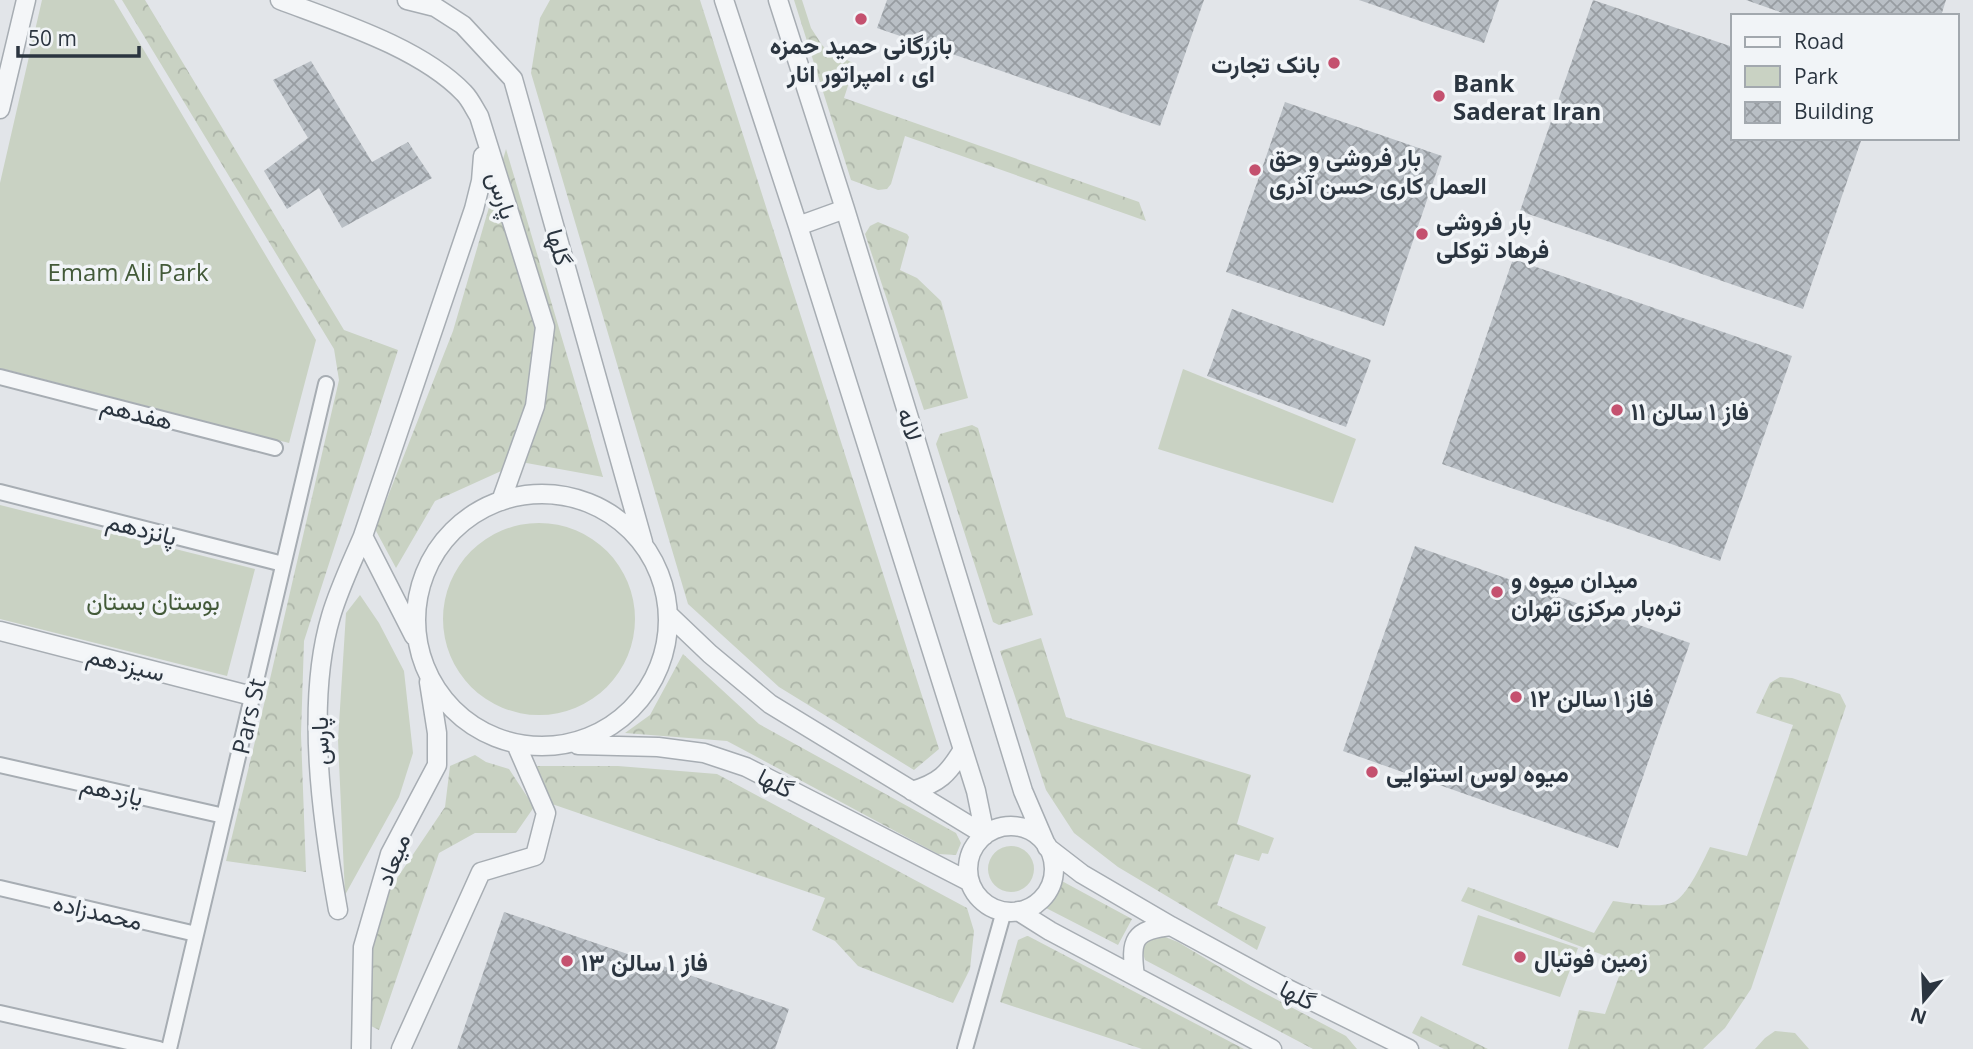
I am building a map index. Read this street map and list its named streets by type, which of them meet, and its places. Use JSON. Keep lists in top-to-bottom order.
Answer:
{
  "streets": {
    "street": [
      "پارس",
      "گلها",
      "هفدهم",
      "لاله",
      "پانزدهم",
      "سیزدهم",
      "Pars St",
      "یازدهم",
      "میعاد",
      "محمدزاده"
    ]
  },
  "crossings": [
    ["گلها", "لاله"],
    ["پانزدهم", "Pars St"],
    ["سیزدهم", "Pars St"],
    ["Pars St", "یازدهم"],
    ["Pars St", "محمدزاده"]
  ],
  "parks": ["Emam Ali Park", "بوستان بستان"],
  "places": [
    "بازرگانی حمید حمزه ای ، امپراتور انار",
    "بانک تجارت",
    "Bank Saderat Iran",
    "بار فروشی و حق العمل کاری حسن آذری",
    "بار فروشی فرهاد توکلی",
    "فاز ۱ سالن ۱۱",
    "میدان میوه و تره‌بار مرکزی تهران",
    "فاز ۱ سالن ۱۲",
    "میوه لوس استوایی",
    "زمین فوتبال",
    "فاز ۱ سالن ۱۳"
  ],
  "legend": ["Road", "Park", "Building"],
  "scale_bar": "50 m",
  "north": "bottom"
}
